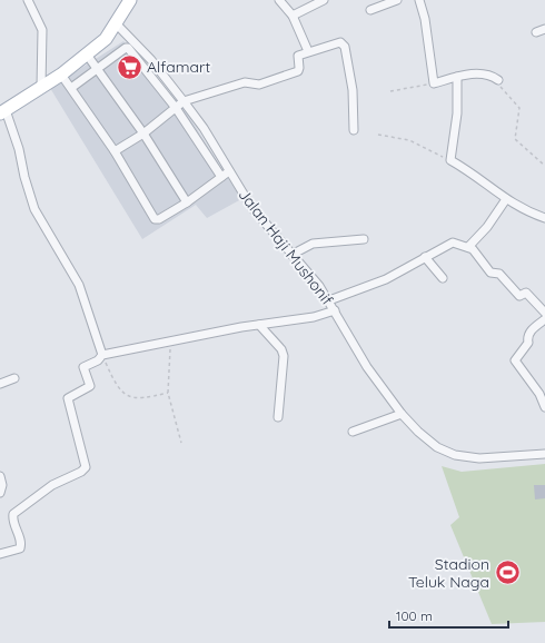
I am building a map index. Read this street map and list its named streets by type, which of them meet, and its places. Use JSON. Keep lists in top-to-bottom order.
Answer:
{
  "streets": {
    "street": ["Jalan Haji Mushonif"]
  },
  "places": {
    "supermarket": ["Alfamart"],
    "sports": ["Stadion Teluk Naga"]
  },
  "scale_bar": "100 m"
}
